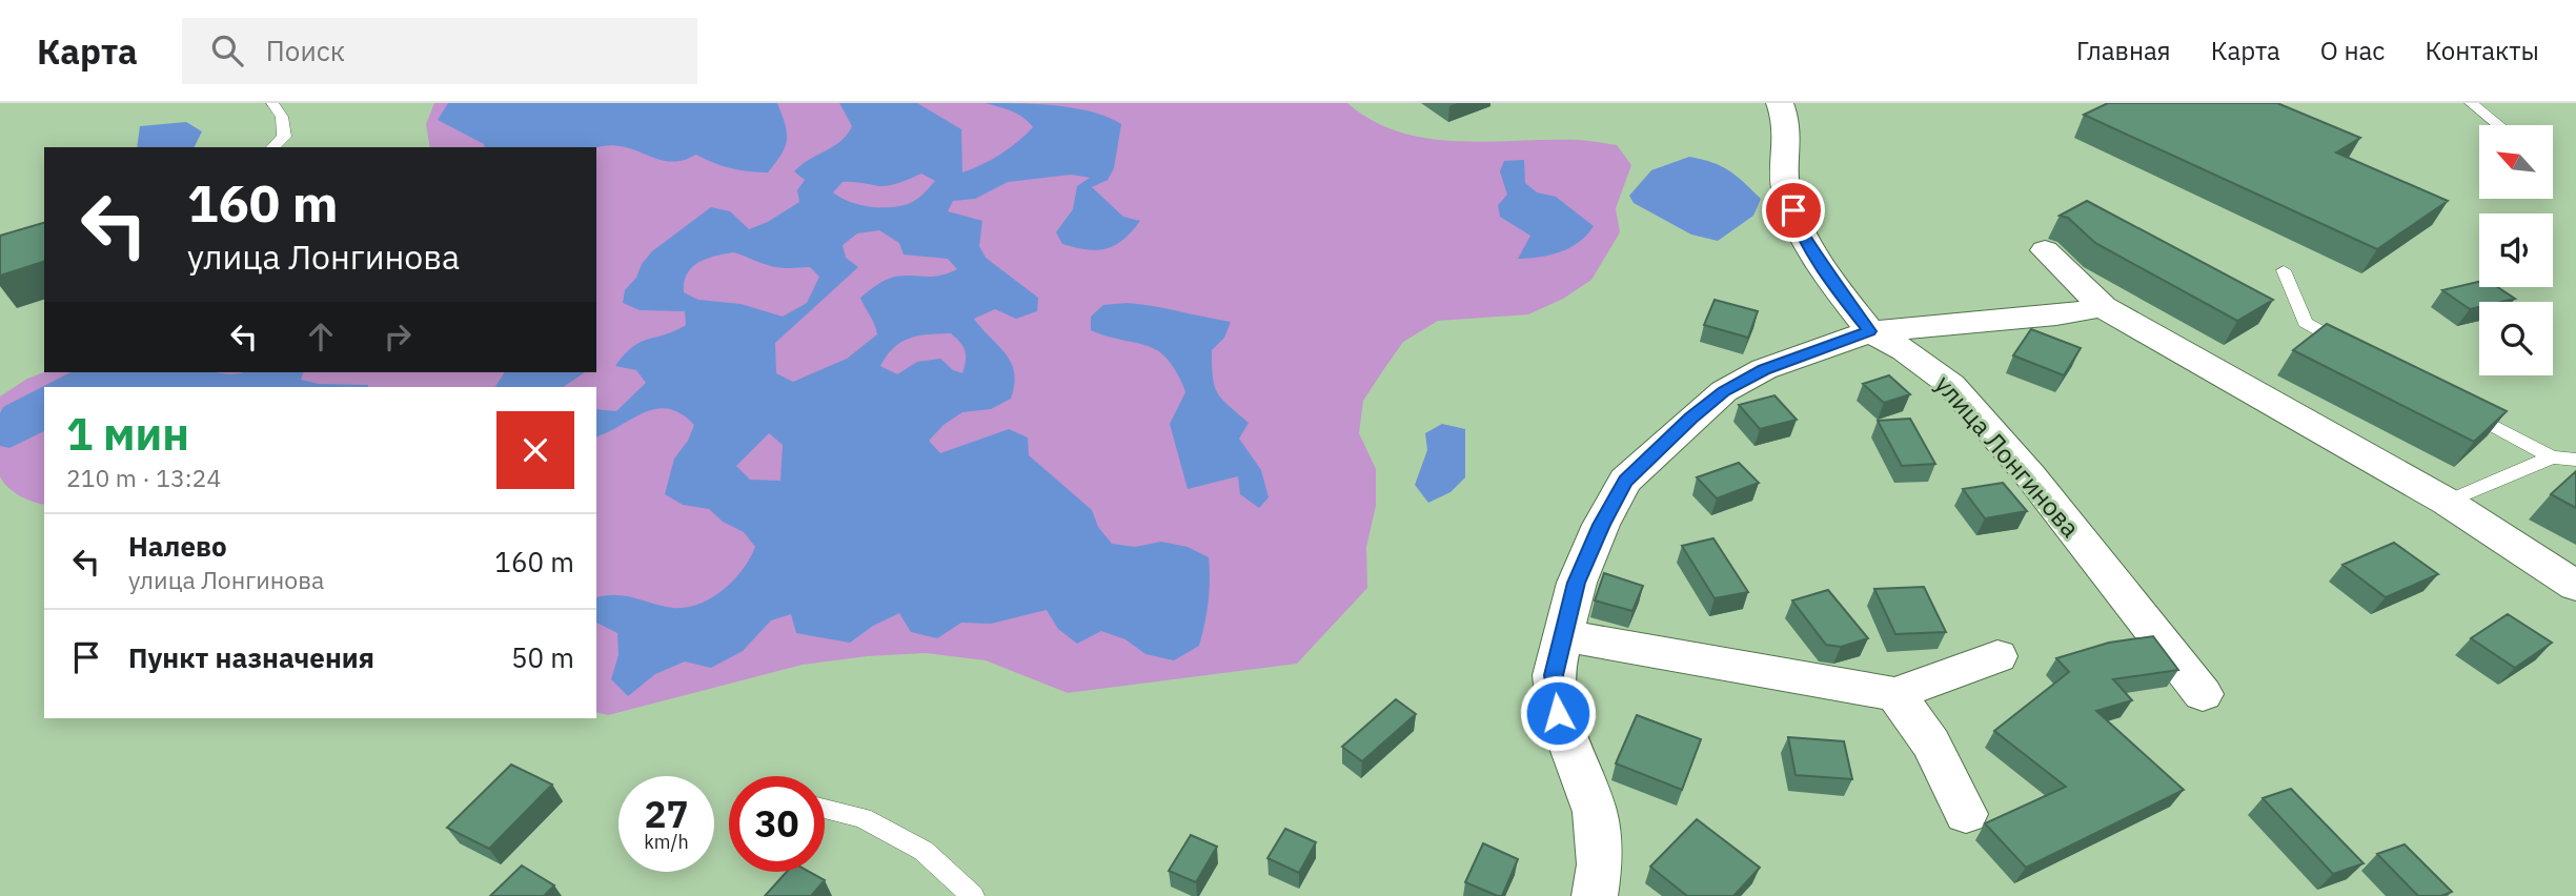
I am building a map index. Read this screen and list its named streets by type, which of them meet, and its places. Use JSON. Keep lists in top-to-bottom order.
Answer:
{
  "streets": {
    "street": ["улица Лонгинова"]
  },
  "north": "top left",
  "page": {
    "header": "Карта",
    "search": "Поиск",
    "nav": [
      "Главная",
      "Карта",
      "О нас",
      "Контакты"
    ],
    "turn": ["160 m", "улица Лонгинова"],
    "heading": ["1 мин", "210 m · 13:24"],
    "list": [
      {
        "name": "Налево",
        "note": "улица Лонгинова",
        "value": "160 m"
      },
      {
        "name": "Пункт назначения",
        "value": "50 m"
      }
    ],
    "speed": "27 km/h",
    "limit": "30"
  }
}
